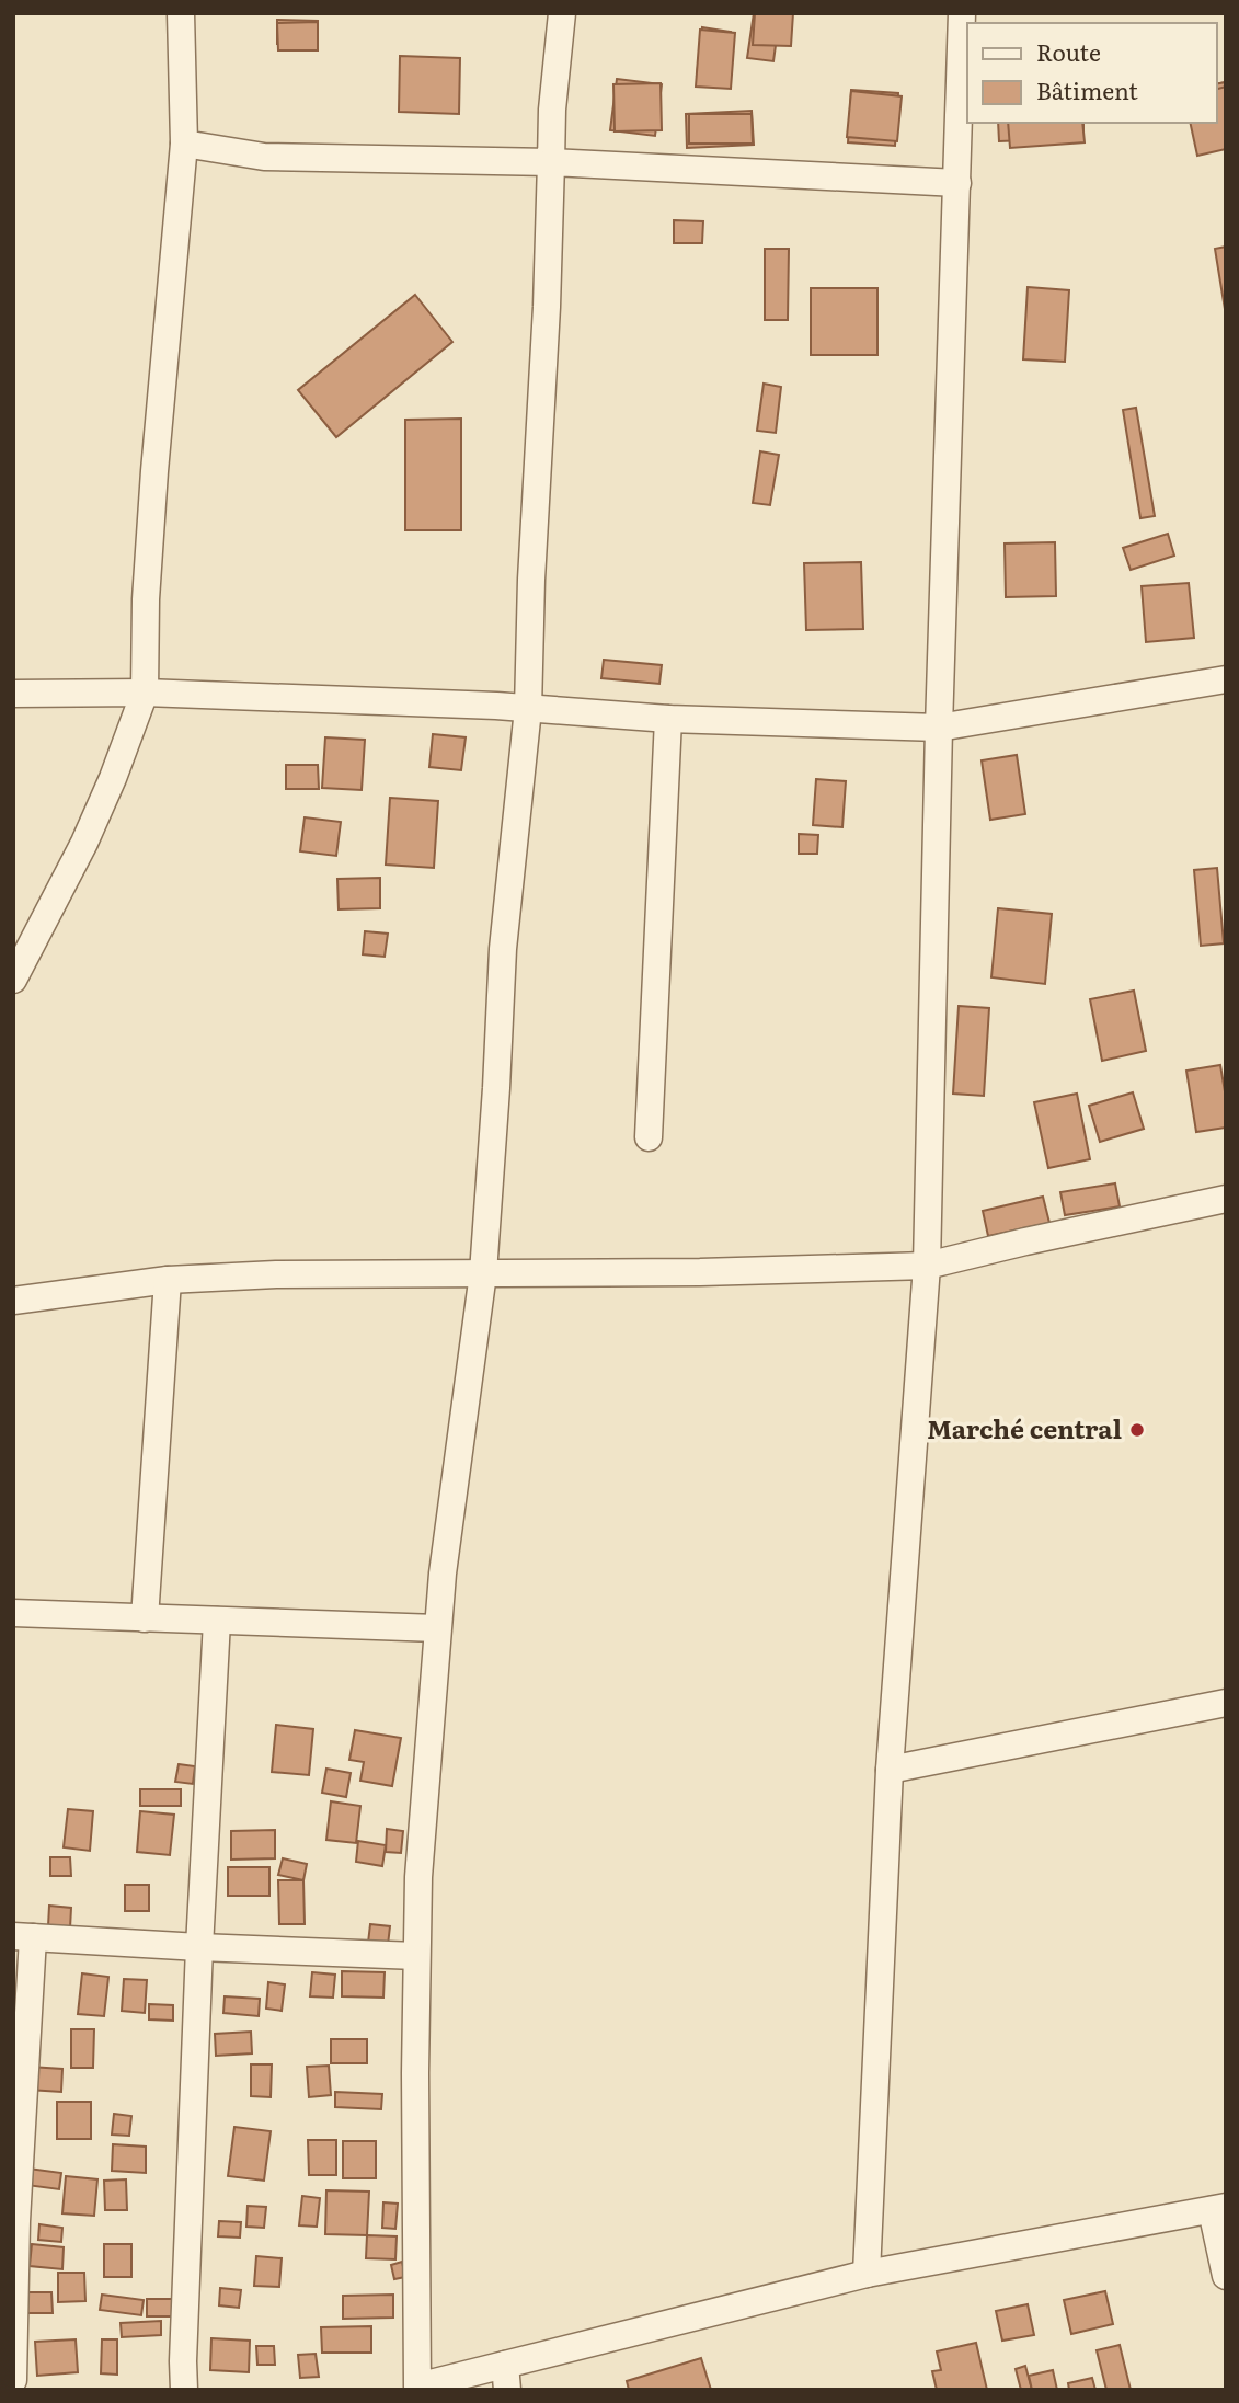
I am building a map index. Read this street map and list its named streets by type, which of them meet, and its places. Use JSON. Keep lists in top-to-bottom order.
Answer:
{
  "places": ["Marché central"],
  "legend": ["Route", "Bâtiment"]
}
